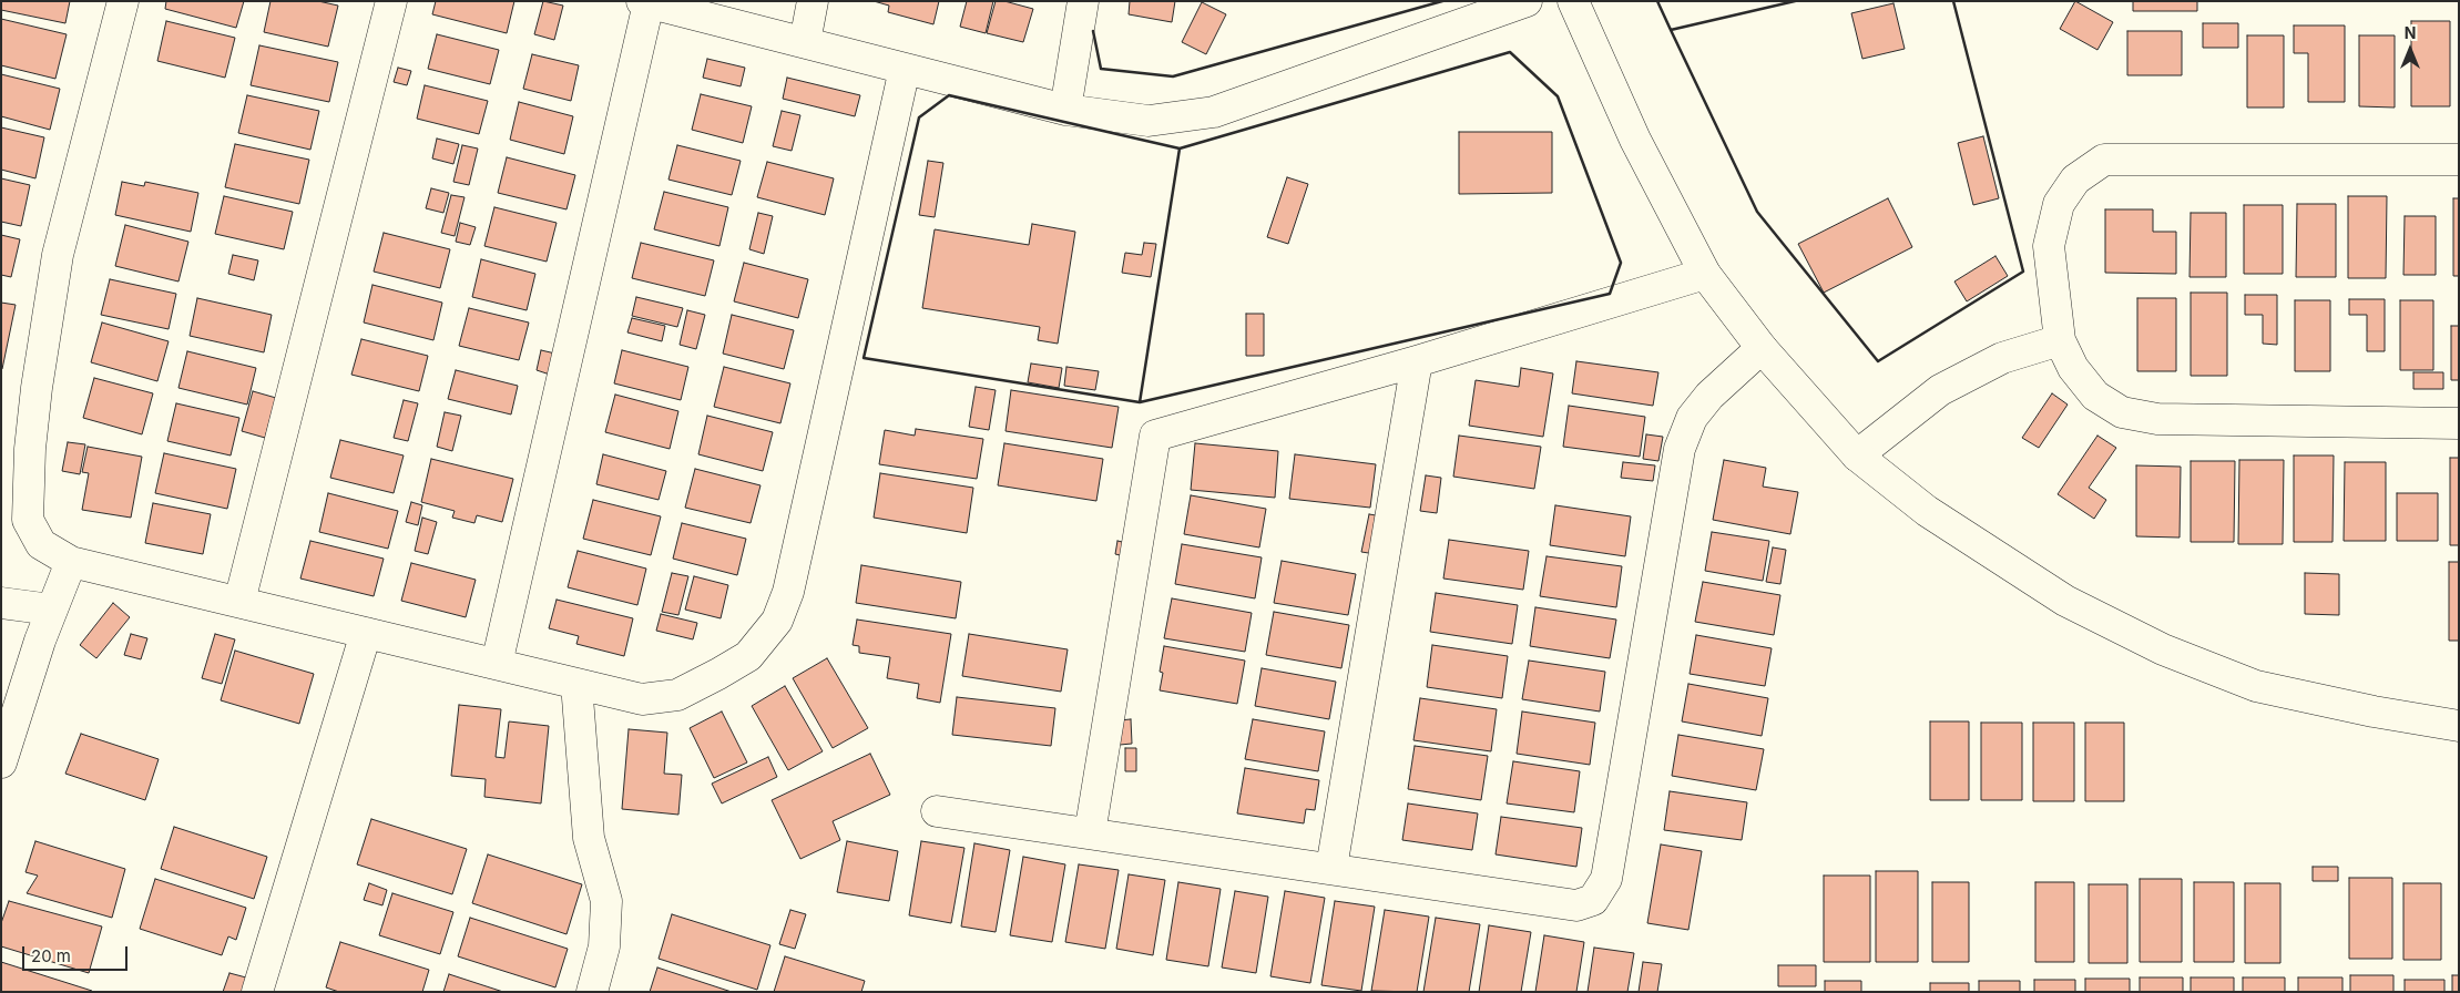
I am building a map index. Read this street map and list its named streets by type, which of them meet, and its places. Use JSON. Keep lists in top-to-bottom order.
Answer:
{
  "scale_bar": "20 m",
  "north": "top"
}
